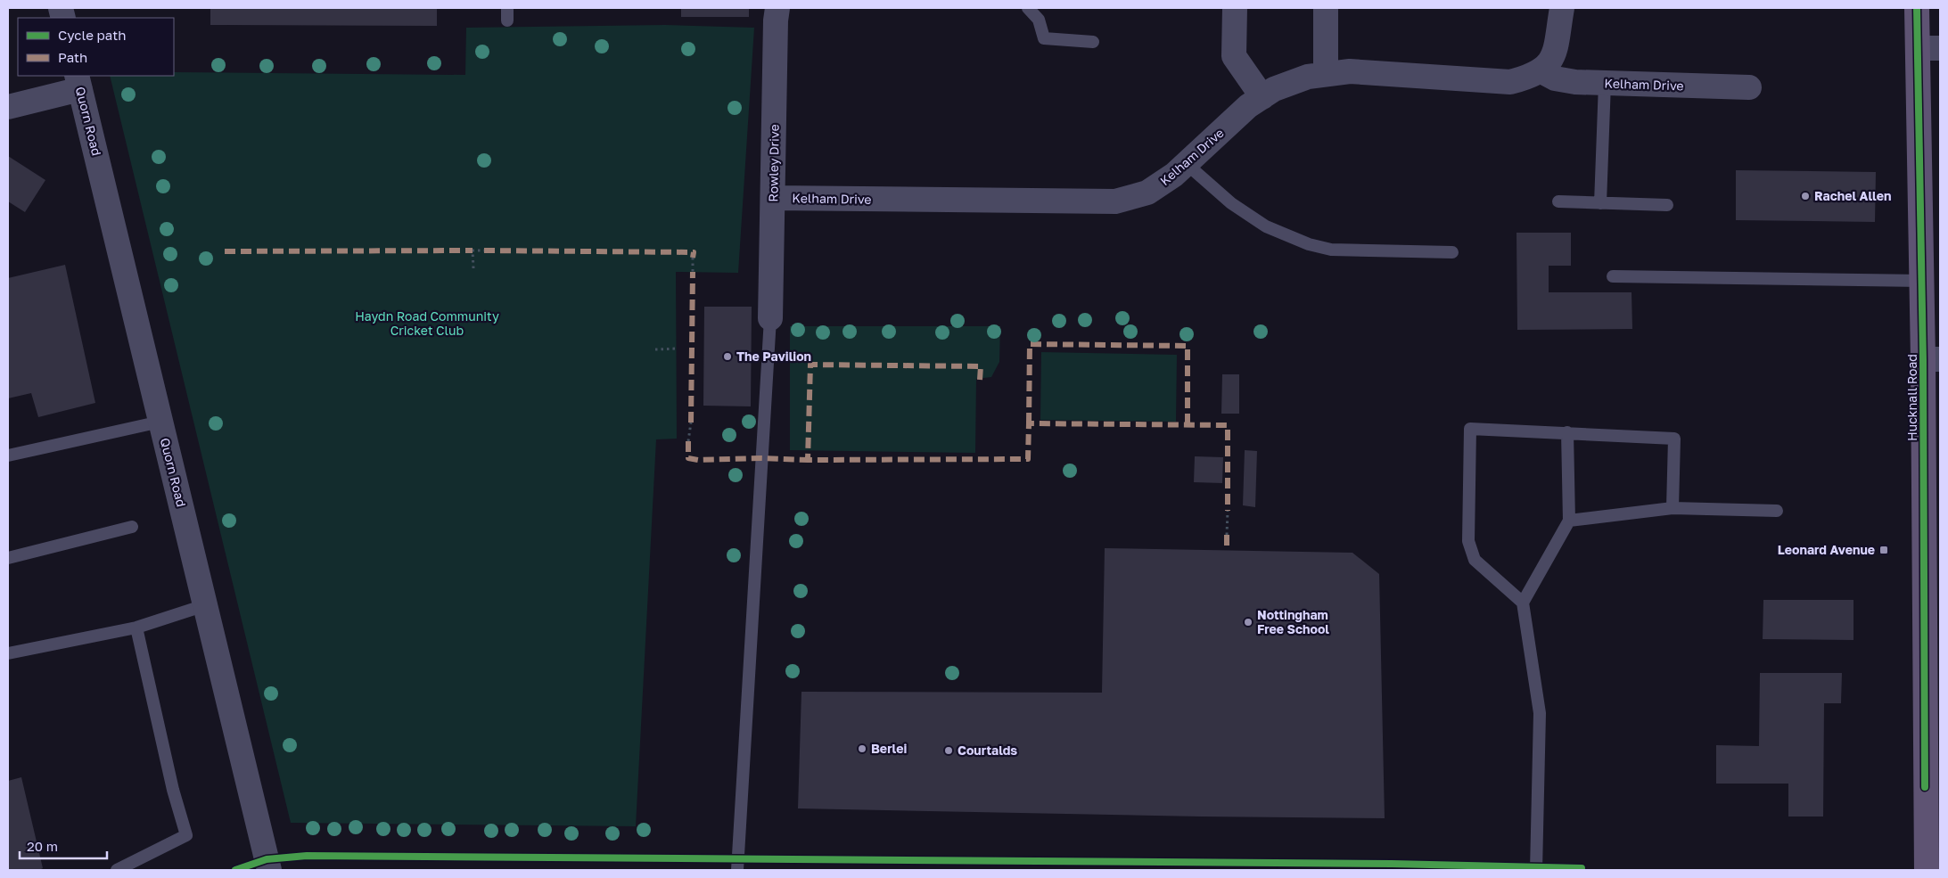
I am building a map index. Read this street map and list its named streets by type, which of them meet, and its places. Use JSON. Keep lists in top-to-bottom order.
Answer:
{
  "streets": {
    "main road": ["Hucknall Road"],
    "street": ["Kelham Drive", "Quorn Road", "Rowley Drive"]
  },
  "crossings": [
    ["Kelham Drive", "Rowley Drive"]
  ],
  "parks": ["Haydn Road Community Cricket Club"],
  "places": {
    "other": [
      "Rachel Allen",
      "The Pavilion",
      "Nottingham Free School",
      "Berlei",
      "Courtalds"
    ],
    "transit": ["Leonard Avenue"]
  },
  "legend": ["Cycle path", "Path"],
  "scale_bar": "20 m"
}
